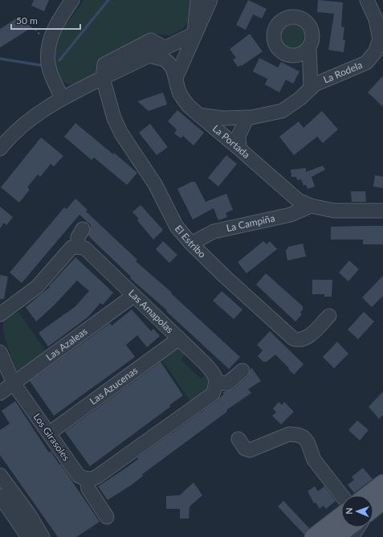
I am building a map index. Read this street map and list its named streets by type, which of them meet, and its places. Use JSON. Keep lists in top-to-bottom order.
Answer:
{
  "streets": {
    "street": [
      "La Rodela",
      "La Portada",
      "La Campiña",
      "El Estribo",
      "Las Amapolas",
      "Las Azaleas",
      "Las Azucenas",
      "Los Girasoles"
    ]
  },
  "crossings": [
    ["La Rodela", "La Portada"],
    ["La Portada", "La Campiña"],
    ["La Campiña", "El Estribo"],
    ["Las Amapolas", "Las Azaleas"],
    ["Las Amapolas", "Las Azucenas"],
    ["Las Azaleas", "Los Girasoles"],
    ["Las Azucenas", "Los Girasoles"]
  ],
  "scale_bar": "50 m",
  "north": "left"
}
